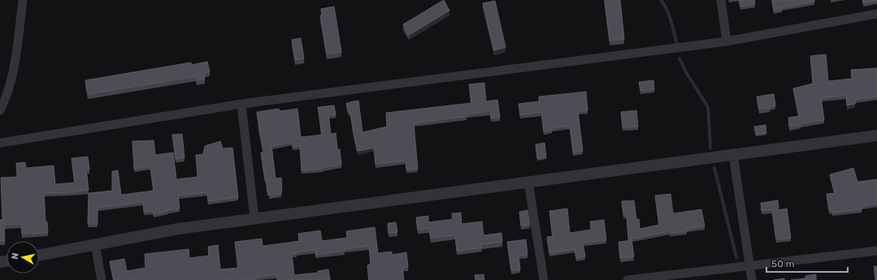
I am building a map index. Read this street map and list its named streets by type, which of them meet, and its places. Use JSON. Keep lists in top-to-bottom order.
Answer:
{
  "scale_bar": "50 m",
  "north": "left"
}
